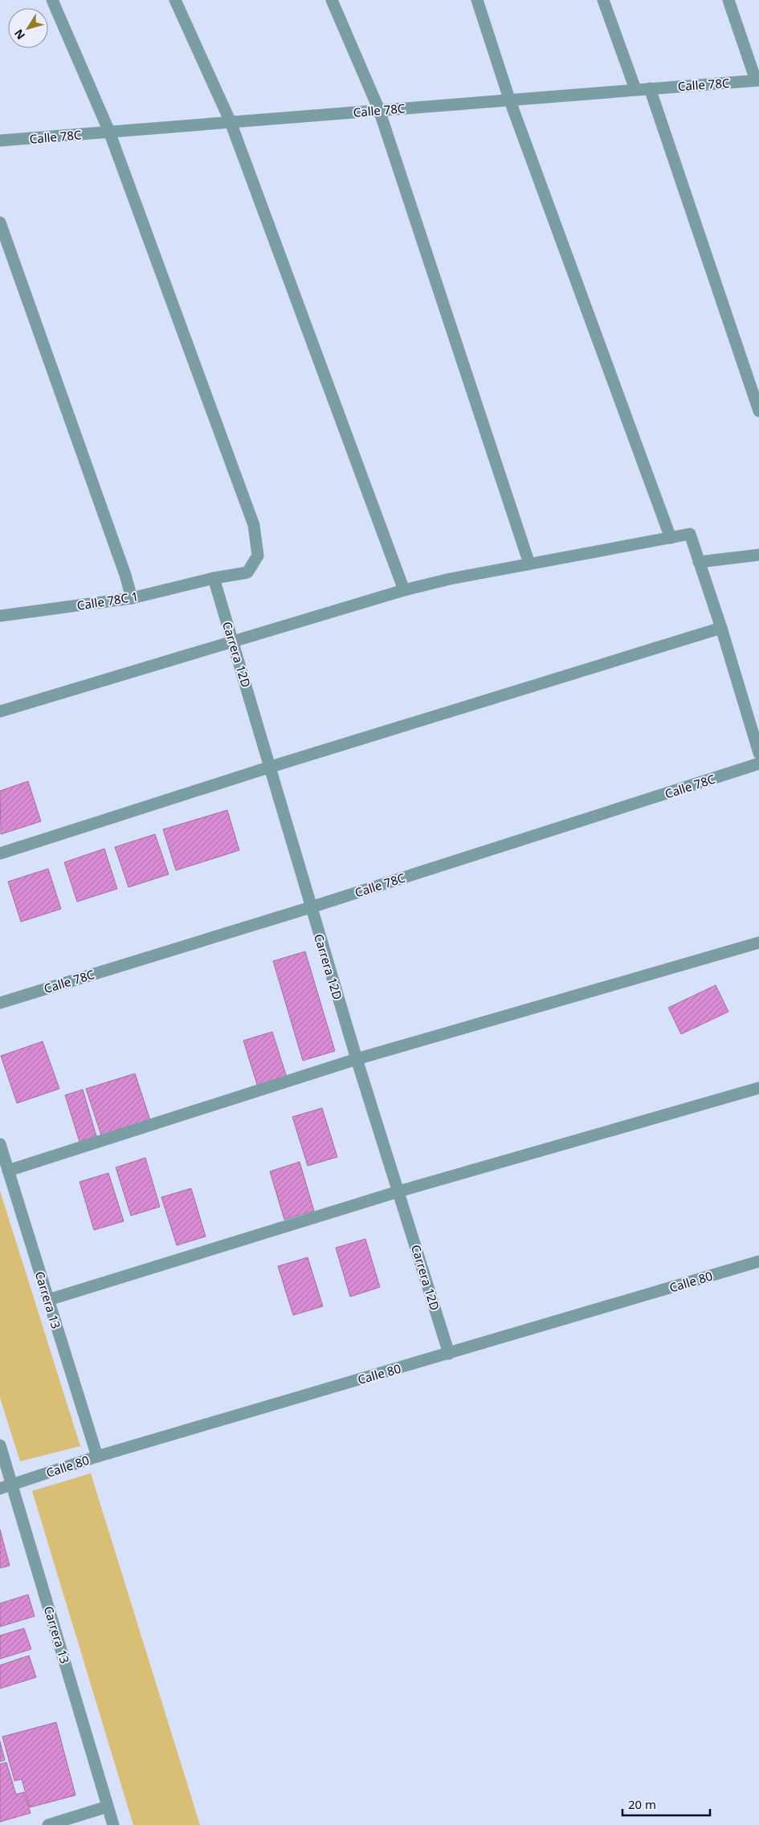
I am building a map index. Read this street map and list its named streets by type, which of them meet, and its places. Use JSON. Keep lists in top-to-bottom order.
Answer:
{
  "streets": {
    "street": [
      "Calle 78C",
      "Calle 78C 1",
      "Carrera 12D",
      "Calle 80",
      "Carrera 13"
    ]
  },
  "crossings": [
    ["Calle 78C", "Calle 78C 1"],
    ["Calle 78C", "Carrera 12D"],
    ["Calle 78C 1", "Carrera 12D"],
    ["Carrera 12D", "Calle 80"],
    ["Calle 80", "Carrera 13"]
  ],
  "scale_bar": "20 m",
  "north": "bottom left"
}
